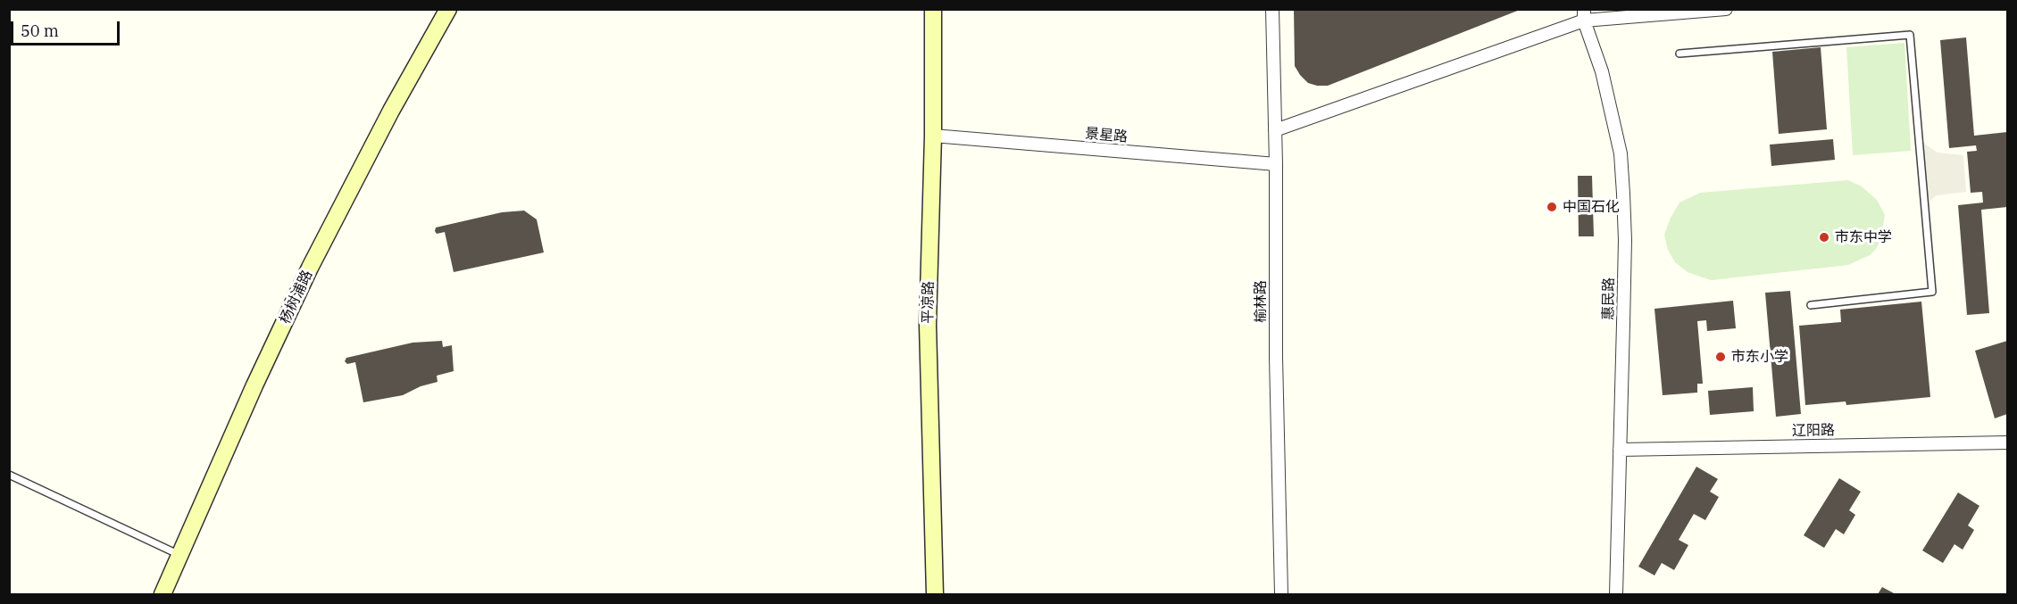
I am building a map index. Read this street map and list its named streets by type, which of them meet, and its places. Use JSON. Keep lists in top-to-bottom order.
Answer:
{
  "streets": {
    "main road": ["杨树浦路", "平凉路"],
    "street": [
      "景星路",
      "惠民路",
      "榆林路",
      "辽阳路"
    ]
  },
  "crossings": [
    ["景星路", "榆林路"],
    ["景星路", "平凉路"],
    ["惠民路", "辽阳路"]
  ],
  "places": ["中国石化", "市东中学", "市东小学"],
  "scale_bar": "50 m"
}
